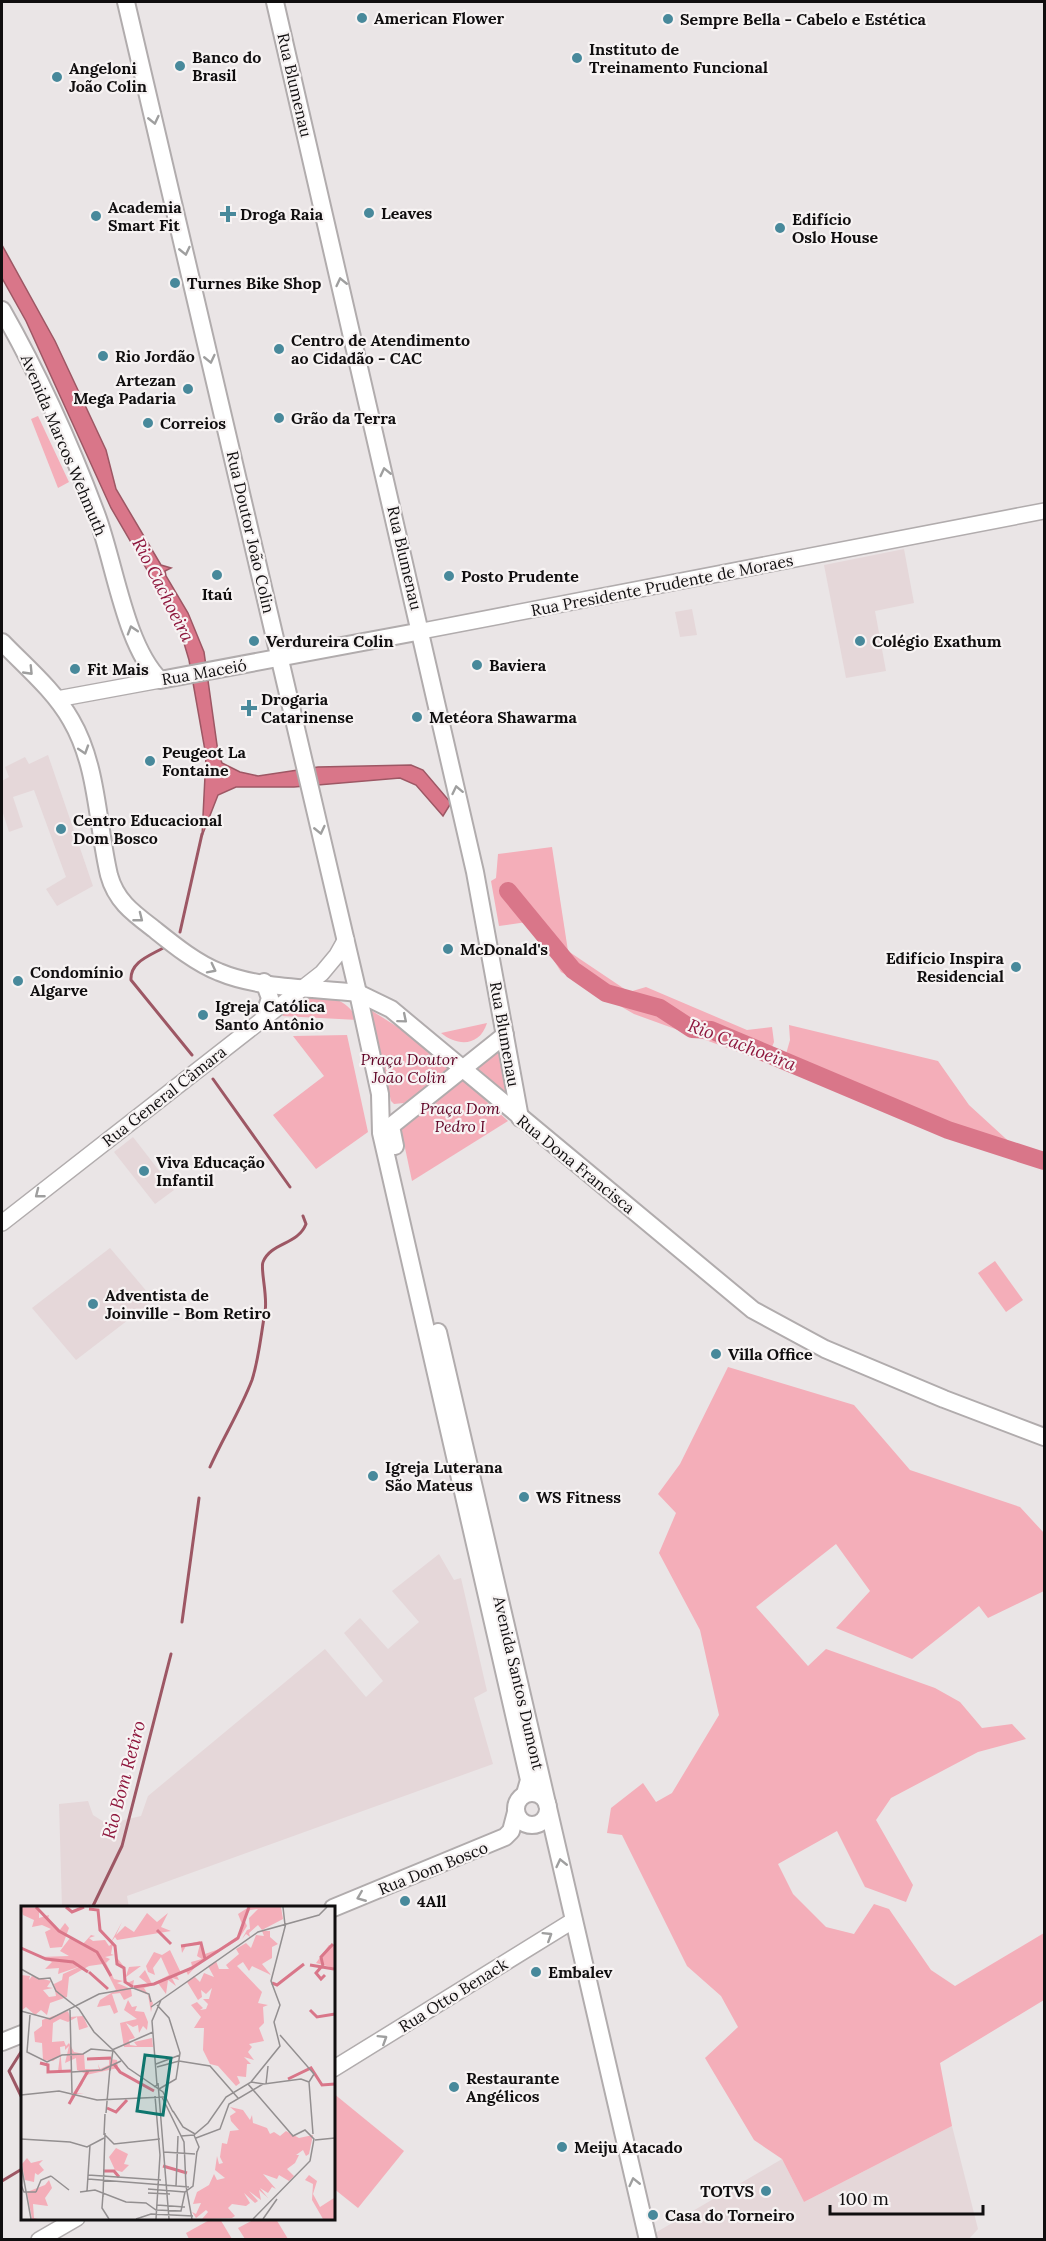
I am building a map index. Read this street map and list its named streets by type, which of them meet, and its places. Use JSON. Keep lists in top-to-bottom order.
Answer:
{
  "streets": {
    "main road": [
      "Rua Blumenau",
      "Avenida Marcos Wehmuth",
      "Rua Doutor João Colin",
      "Rua Presidente Prudente de Moraes",
      "Rua Maceió",
      "Rua General Câmara",
      "Rua Dona Francisca",
      "Avenida Santos Dumont",
      "Rua Dom Bosco",
      "Rua Otto Benack"
    ]
  },
  "crossings": [
    ["Rua Blumenau", "Rua Presidente Prudente de Moraes"],
    ["Rua Blumenau", "Rua Dona Francisca"],
    ["Avenida Marcos Wehmuth", "Rua Maceió"],
    ["Rua Doutor João Colin", "Rua Presidente Prudente de Moraes"],
    ["Rua Doutor João Colin", "Rua Maceió"],
    ["Rua Doutor João Colin", "Rua General Câmara"],
    ["Rua Doutor João Colin", "Rua Dona Francisca"],
    ["Rua Doutor João Colin", "Avenida Santos Dumont"],
    ["Rua Presidente Prudente de Moraes", "Rua Maceió"],
    ["Rua Maceió", "Rua Dona Francisca"],
    ["Rua General Câmara", "Rua Dona Francisca"],
    ["Rua Dona Francisca", "Avenida Santos Dumont"],
    ["Avenida Santos Dumont", "Rua Dom Bosco"],
    ["Avenida Santos Dumont", "Rua Otto Benack"]
  ],
  "one_way": [
    "Rua Blumenau",
    "Avenida Marcos Wehmuth",
    "Rua Doutor João Colin",
    "Rua General Câmara",
    "Rua Dona Francisca",
    "Rua Dom Bosco",
    "Rua Otto Benack"
  ],
  "water": ["Rio Cachoeira", "Rio Bom Retiro"],
  "parks": ["Praça Doutor João Colin", "Praça Dom Pedro I"],
  "places": {
    "other": [
      "American Flower",
      "Sempre Bella - Cabelo e Estética",
      "Instituto de Treinamento Funcional",
      "Banco do Brasil",
      "Angeloni João Colin",
      "Leaves",
      "Academia Smart Fit",
      "Edifício Oslo House",
      "Turnes Bike Shop",
      "Centro de Atendimento ao Cidadão - CAC",
      "Rio Jordão",
      "Artezan Mega Padaria",
      "Grão da Terra",
      "Correios",
      "Itaú",
      "Posto Prudente",
      "Verdureira Colin",
      "Colégio Exathum",
      "Baviera",
      "Fit Mais",
      "Metéora Shawarma",
      "Peugeot La Fontaine",
      "Centro Educacional Dom Bosco",
      "McDonald's",
      "Edifício Inspira Residencial",
      "Condomínio Algarve",
      "Igreja Católica Santo Antônio",
      "Viva Educação Infantil",
      "Adventista de Joinville - Bom Retiro",
      "Villa Office",
      "Igreja Luterana São Mateus",
      "WS Fitness",
      "4All",
      "Embalev",
      "Restaurante Angélicos",
      "Meiju Atacado",
      "TOTVS",
      "Casa do Torneiro"
    ],
    "health": ["Droga Raia", "Drogaria Catarinense"]
  },
  "scale_bar": "100 m"
}
